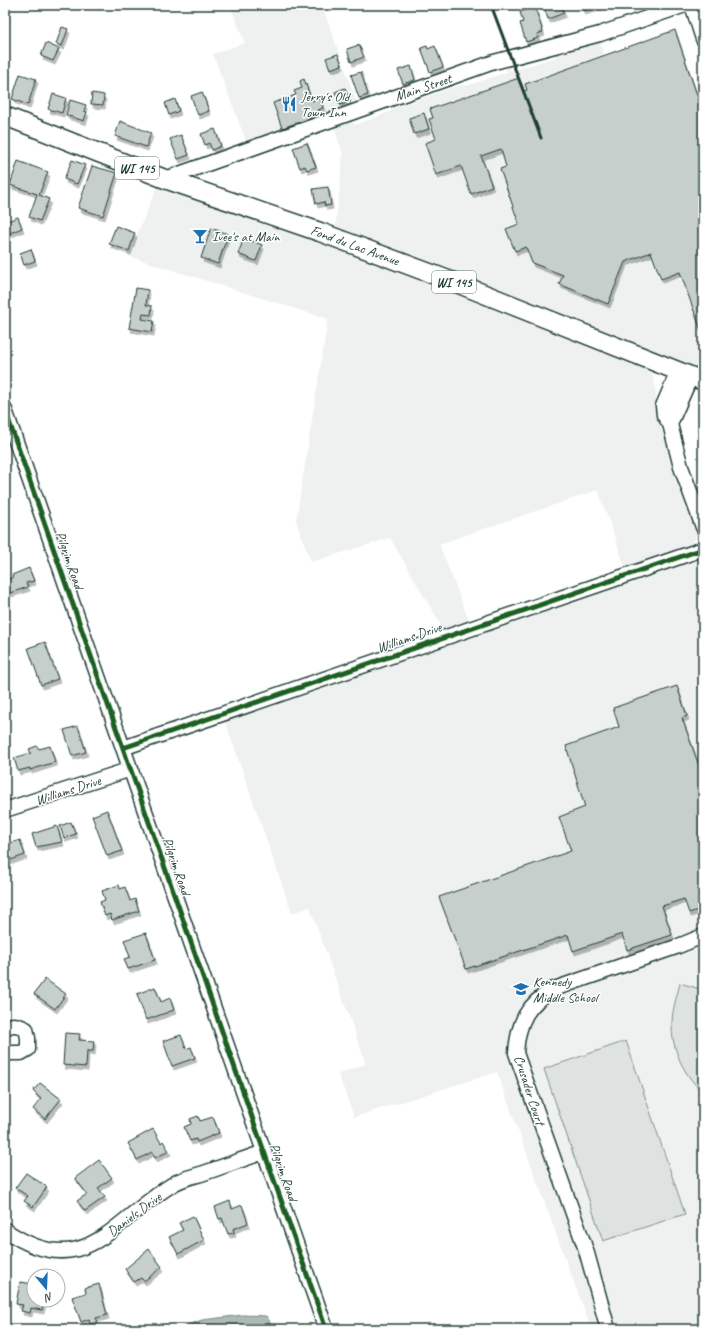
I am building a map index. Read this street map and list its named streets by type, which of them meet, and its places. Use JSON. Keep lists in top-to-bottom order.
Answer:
{
  "streets": {
    "main road": ["WI 145", "Fond du Lac Avenue"],
    "street": [
      "Main Street",
      "Pilgrim Road",
      "Williams Drive",
      "Crusader Court",
      "Daniels Drive"
    ]
  },
  "crossings": [
    ["Main Street", "Fond du Lac Avenue"],
    ["Pilgrim Road", "Williams Drive"],
    ["Pilgrim Road", "Daniels Drive"]
  ],
  "places": {
    "restaurant": ["Jerry's Old Town Inn"],
    "bar": ["Ivee's at Main"],
    "school or university": ["Kennedy Middle School"]
  },
  "north": "bottom"
}
